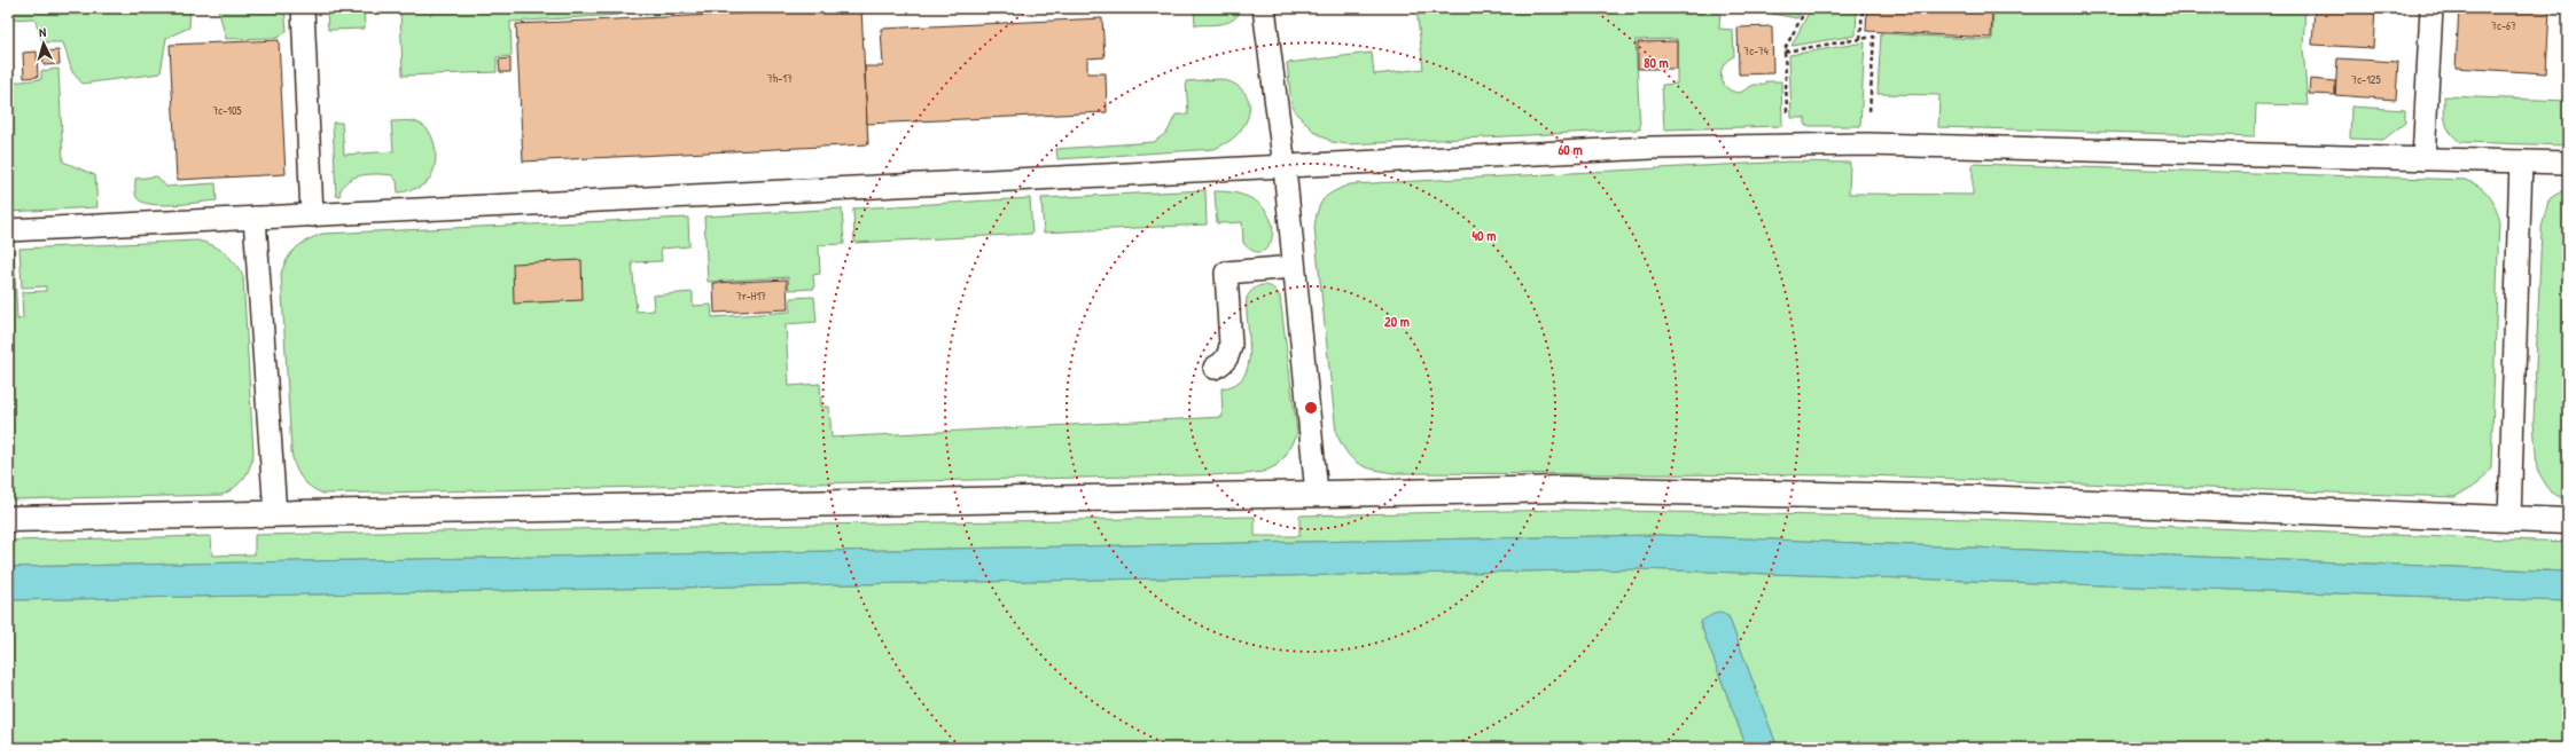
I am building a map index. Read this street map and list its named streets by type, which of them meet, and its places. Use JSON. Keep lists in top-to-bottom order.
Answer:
{
  "house_numbers": [
    "7c-67",
    "7c-74",
    "7h-17",
    "7c-125",
    "7c-105",
    "7r-H17"
  ],
  "north": "top",
  "rings": [
    "80 m",
    "60 m",
    "40 m",
    "20 m"
  ]
}
